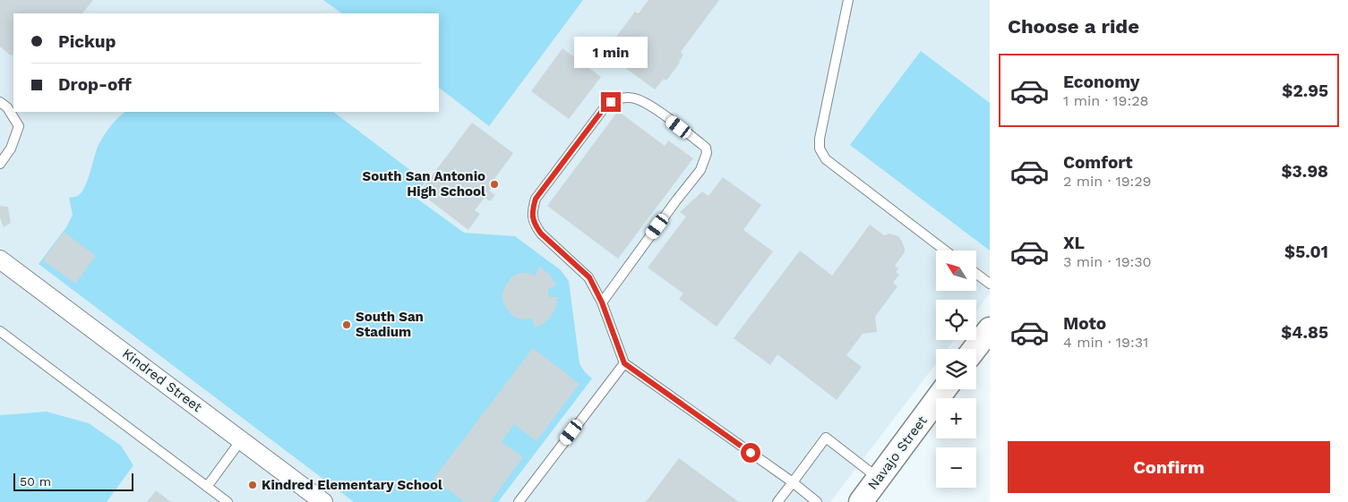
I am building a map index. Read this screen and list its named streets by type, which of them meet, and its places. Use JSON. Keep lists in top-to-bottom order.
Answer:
{
  "streets": {
    "street": ["Kindred Street", "Navajo Street"]
  },
  "places": ["South San Antonio High School", "South San Stadium", "Kindred Elementary School"],
  "scale_bar": "50 m",
  "north": "top left",
  "page": {
    "heading": "Choose a ride",
    "banner": ["Pickup", "Drop-off"],
    "bubble": "1 min",
    "list": [
      {
        "name": "Economy",
        "note": "1 min · 19:28",
        "value": "$2.95"
      },
      {
        "name": "Comfort",
        "note": "2 min · 19:29",
        "value": "$3.98"
      },
      {
        "name": "XL",
        "note": "3 min · 19:30",
        "value": "$5.01"
      },
      {
        "name": "Moto",
        "note": "4 min · 19:31",
        "value": "$4.85"
      }
    ],
    "map_buttons": ["+", "−"],
    "buttons": "Confirm",
    "scale": "50 m"
  }
}
